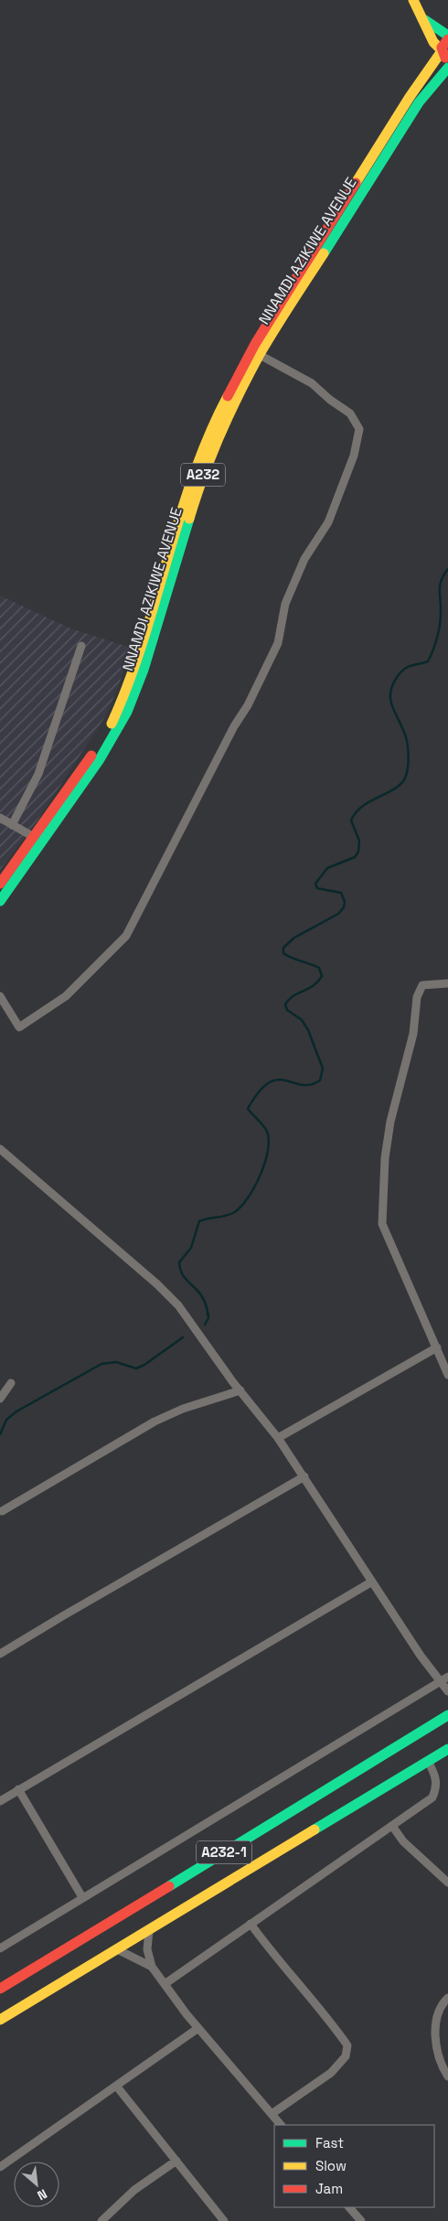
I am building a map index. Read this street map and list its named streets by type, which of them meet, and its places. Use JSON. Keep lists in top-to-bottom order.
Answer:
{
  "streets": {
    "main road": ["NNAMDI AZIKIWE AVENUE", "A232", "A232-1"]
  },
  "crossings": [
    ["NNAMDI AZIKIWE AVENUE", "A232"]
  ],
  "legend": ["Fast", "Slow", "Jam"],
  "north": "bottom right"
}
